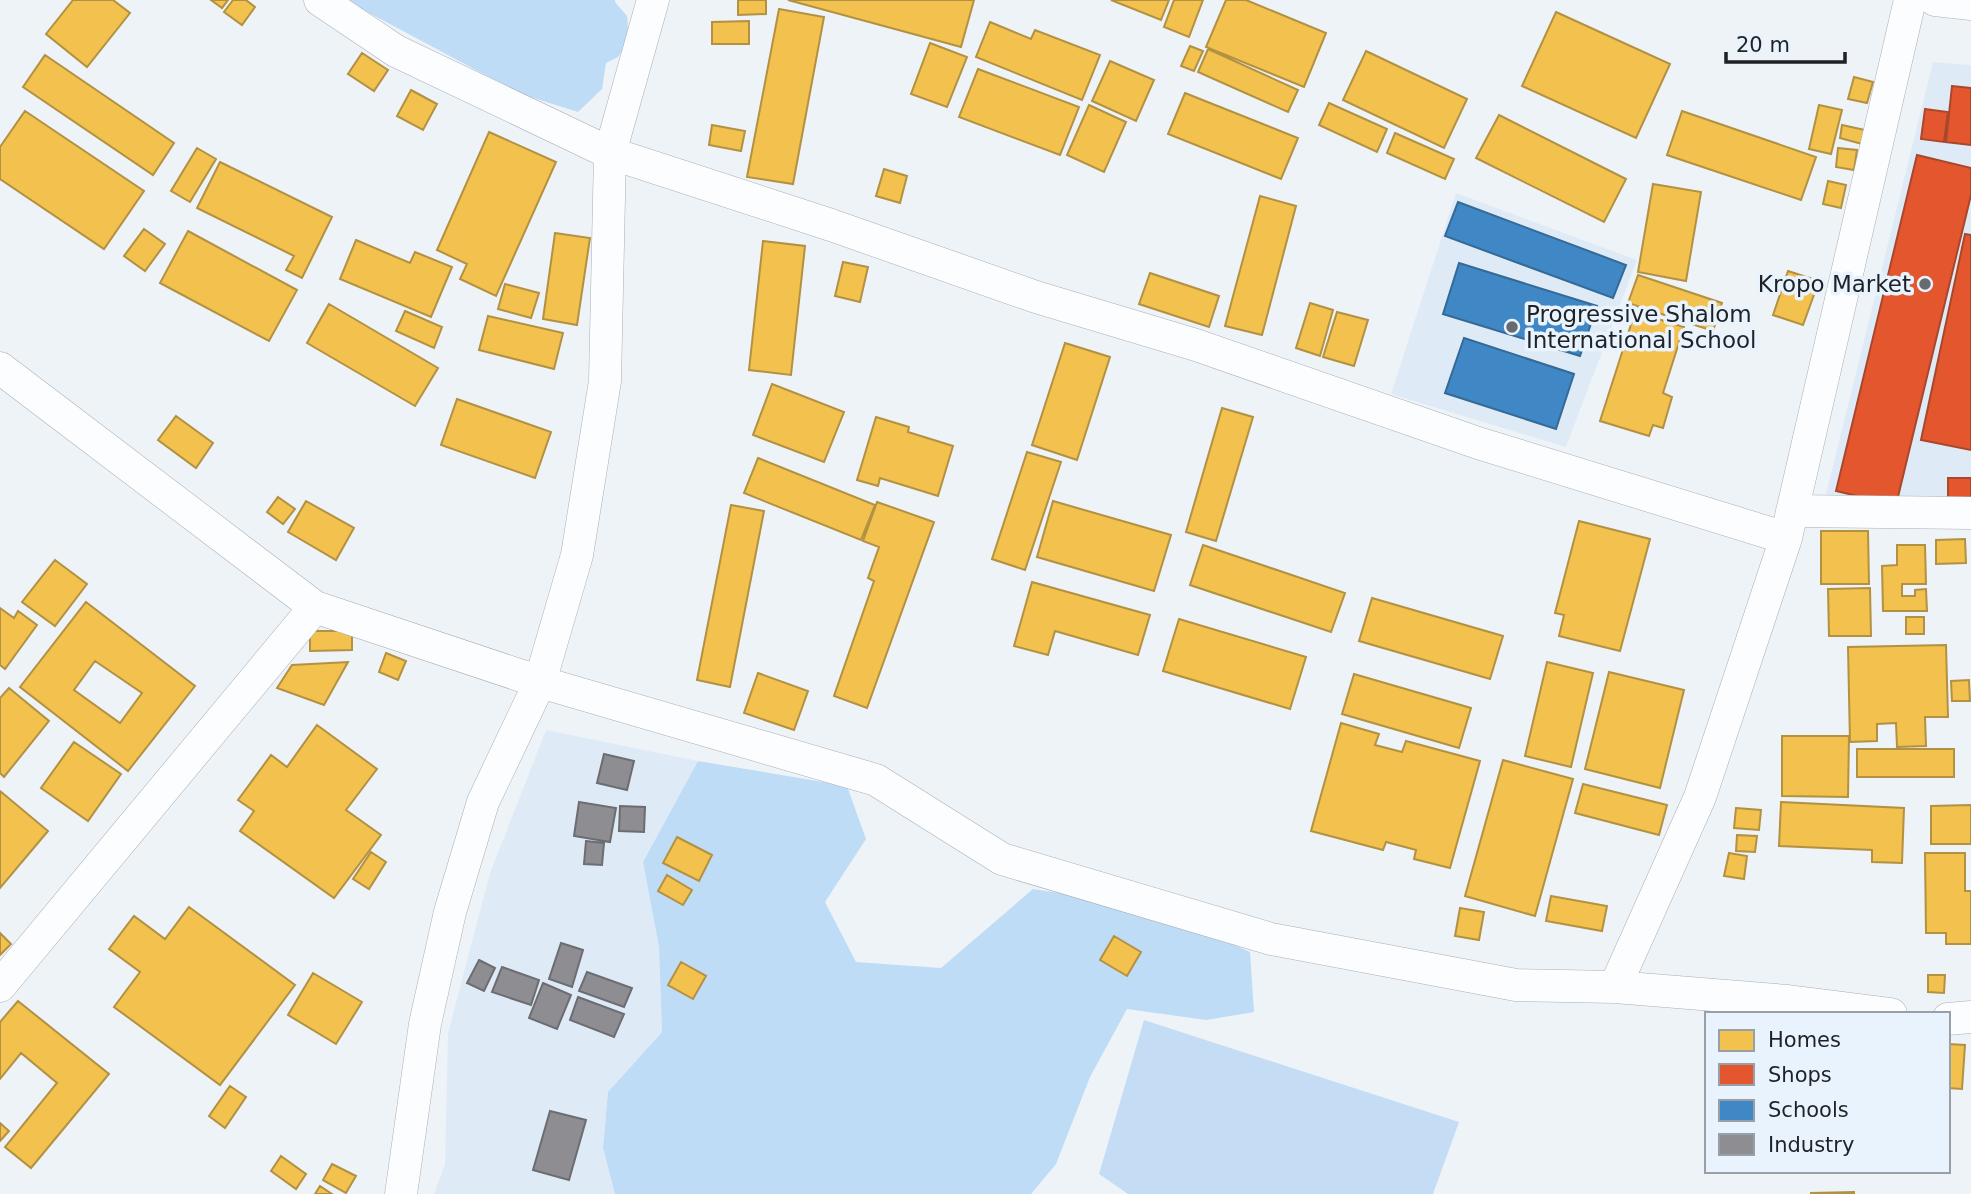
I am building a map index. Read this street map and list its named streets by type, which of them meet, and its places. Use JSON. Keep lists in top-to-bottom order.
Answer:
{
  "places": ["Kropo Market", "Progressive Shalom International School"],
  "legend": [
    "Homes",
    "Shops",
    "Schools",
    "Industry"
  ],
  "scale_bar": "20 m"
}
